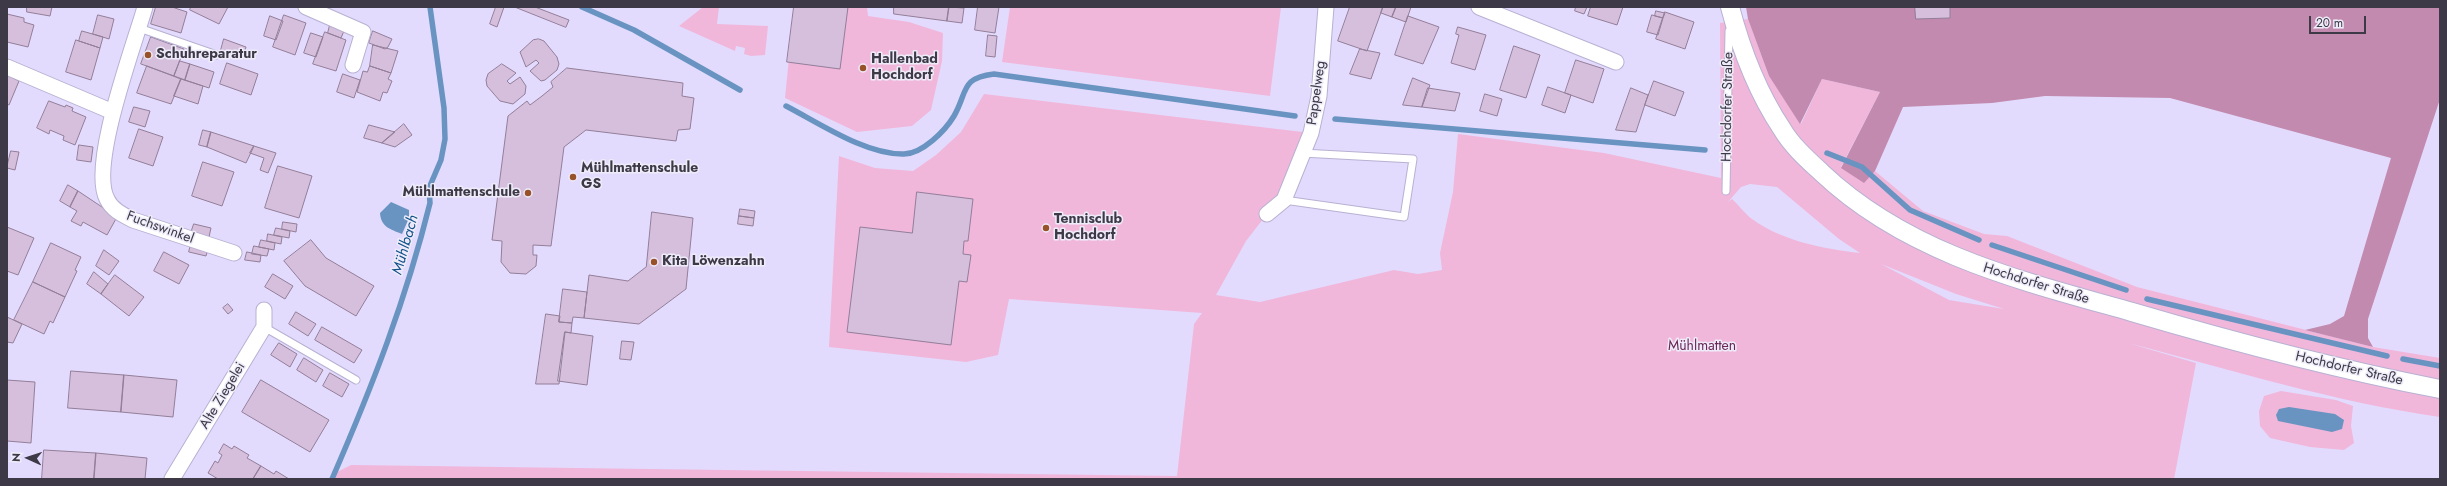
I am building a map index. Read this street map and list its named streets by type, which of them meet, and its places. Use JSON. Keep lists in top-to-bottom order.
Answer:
{
  "streets": {
    "street": [
      "Pappelweg",
      "Hochdorfer Straße",
      "Fuchswinkel",
      "Alte Ziegelei"
    ]
  },
  "water": ["Mühlbach"],
  "parks": ["Mühlmatten"],
  "places": [
    "Schuhreparatur",
    "Hallenbad Hochdorf",
    "Mühlmattenschule GS",
    "Mühlmattenschule",
    "Tennisclub Hochdorf",
    "Kita Löwenzahn"
  ],
  "scale_bar": "20 m",
  "north": "left"
}
